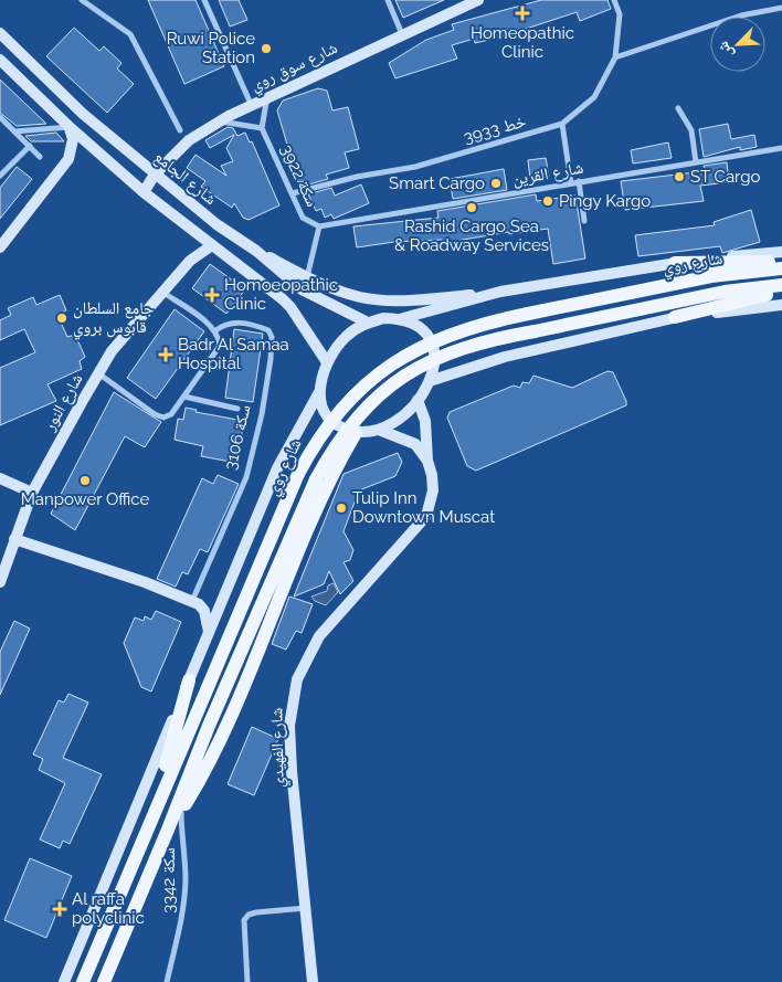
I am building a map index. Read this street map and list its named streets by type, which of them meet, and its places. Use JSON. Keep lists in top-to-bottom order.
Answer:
{
  "streets": {
    "main road": [
      "شارع سوق روي",
      "شارع الجامع",
      "شارع روي",
      "شارع النور",
      "شارع الفهيدي"
    ],
    "street": [
      "3933 خط",
      "شارع القرين",
      "سكة 3922",
      "سكة 3106",
      "سكة 3342"
    ]
  },
  "crossings": [
    ["شارع سوق روي", "شارع الجامع"],
    ["3933 خط", "سكة 3922"],
    ["شارع القرين", "سكة 3922"],
    ["شارع الجامع", "شارع الفهيدي"]
  ],
  "places": {
    "health": [
      "Homeopathic Clinic",
      "Homoeopathic Clinic",
      "Badr Al Samaa Hospital",
      "Al raffa polyclinic"
    ],
    "other": [
      "Ruwi Police Station",
      "ST Cargo",
      "Smart Cargo",
      "Pingy Kargo",
      "Rashid Cargo Sea & Roadway Services",
      "جامع السلطان قابوس بروي",
      "Manpower Office",
      "Tulip Inn Downtown Muscat"
    ]
  },
  "north": "bottom left"
}
